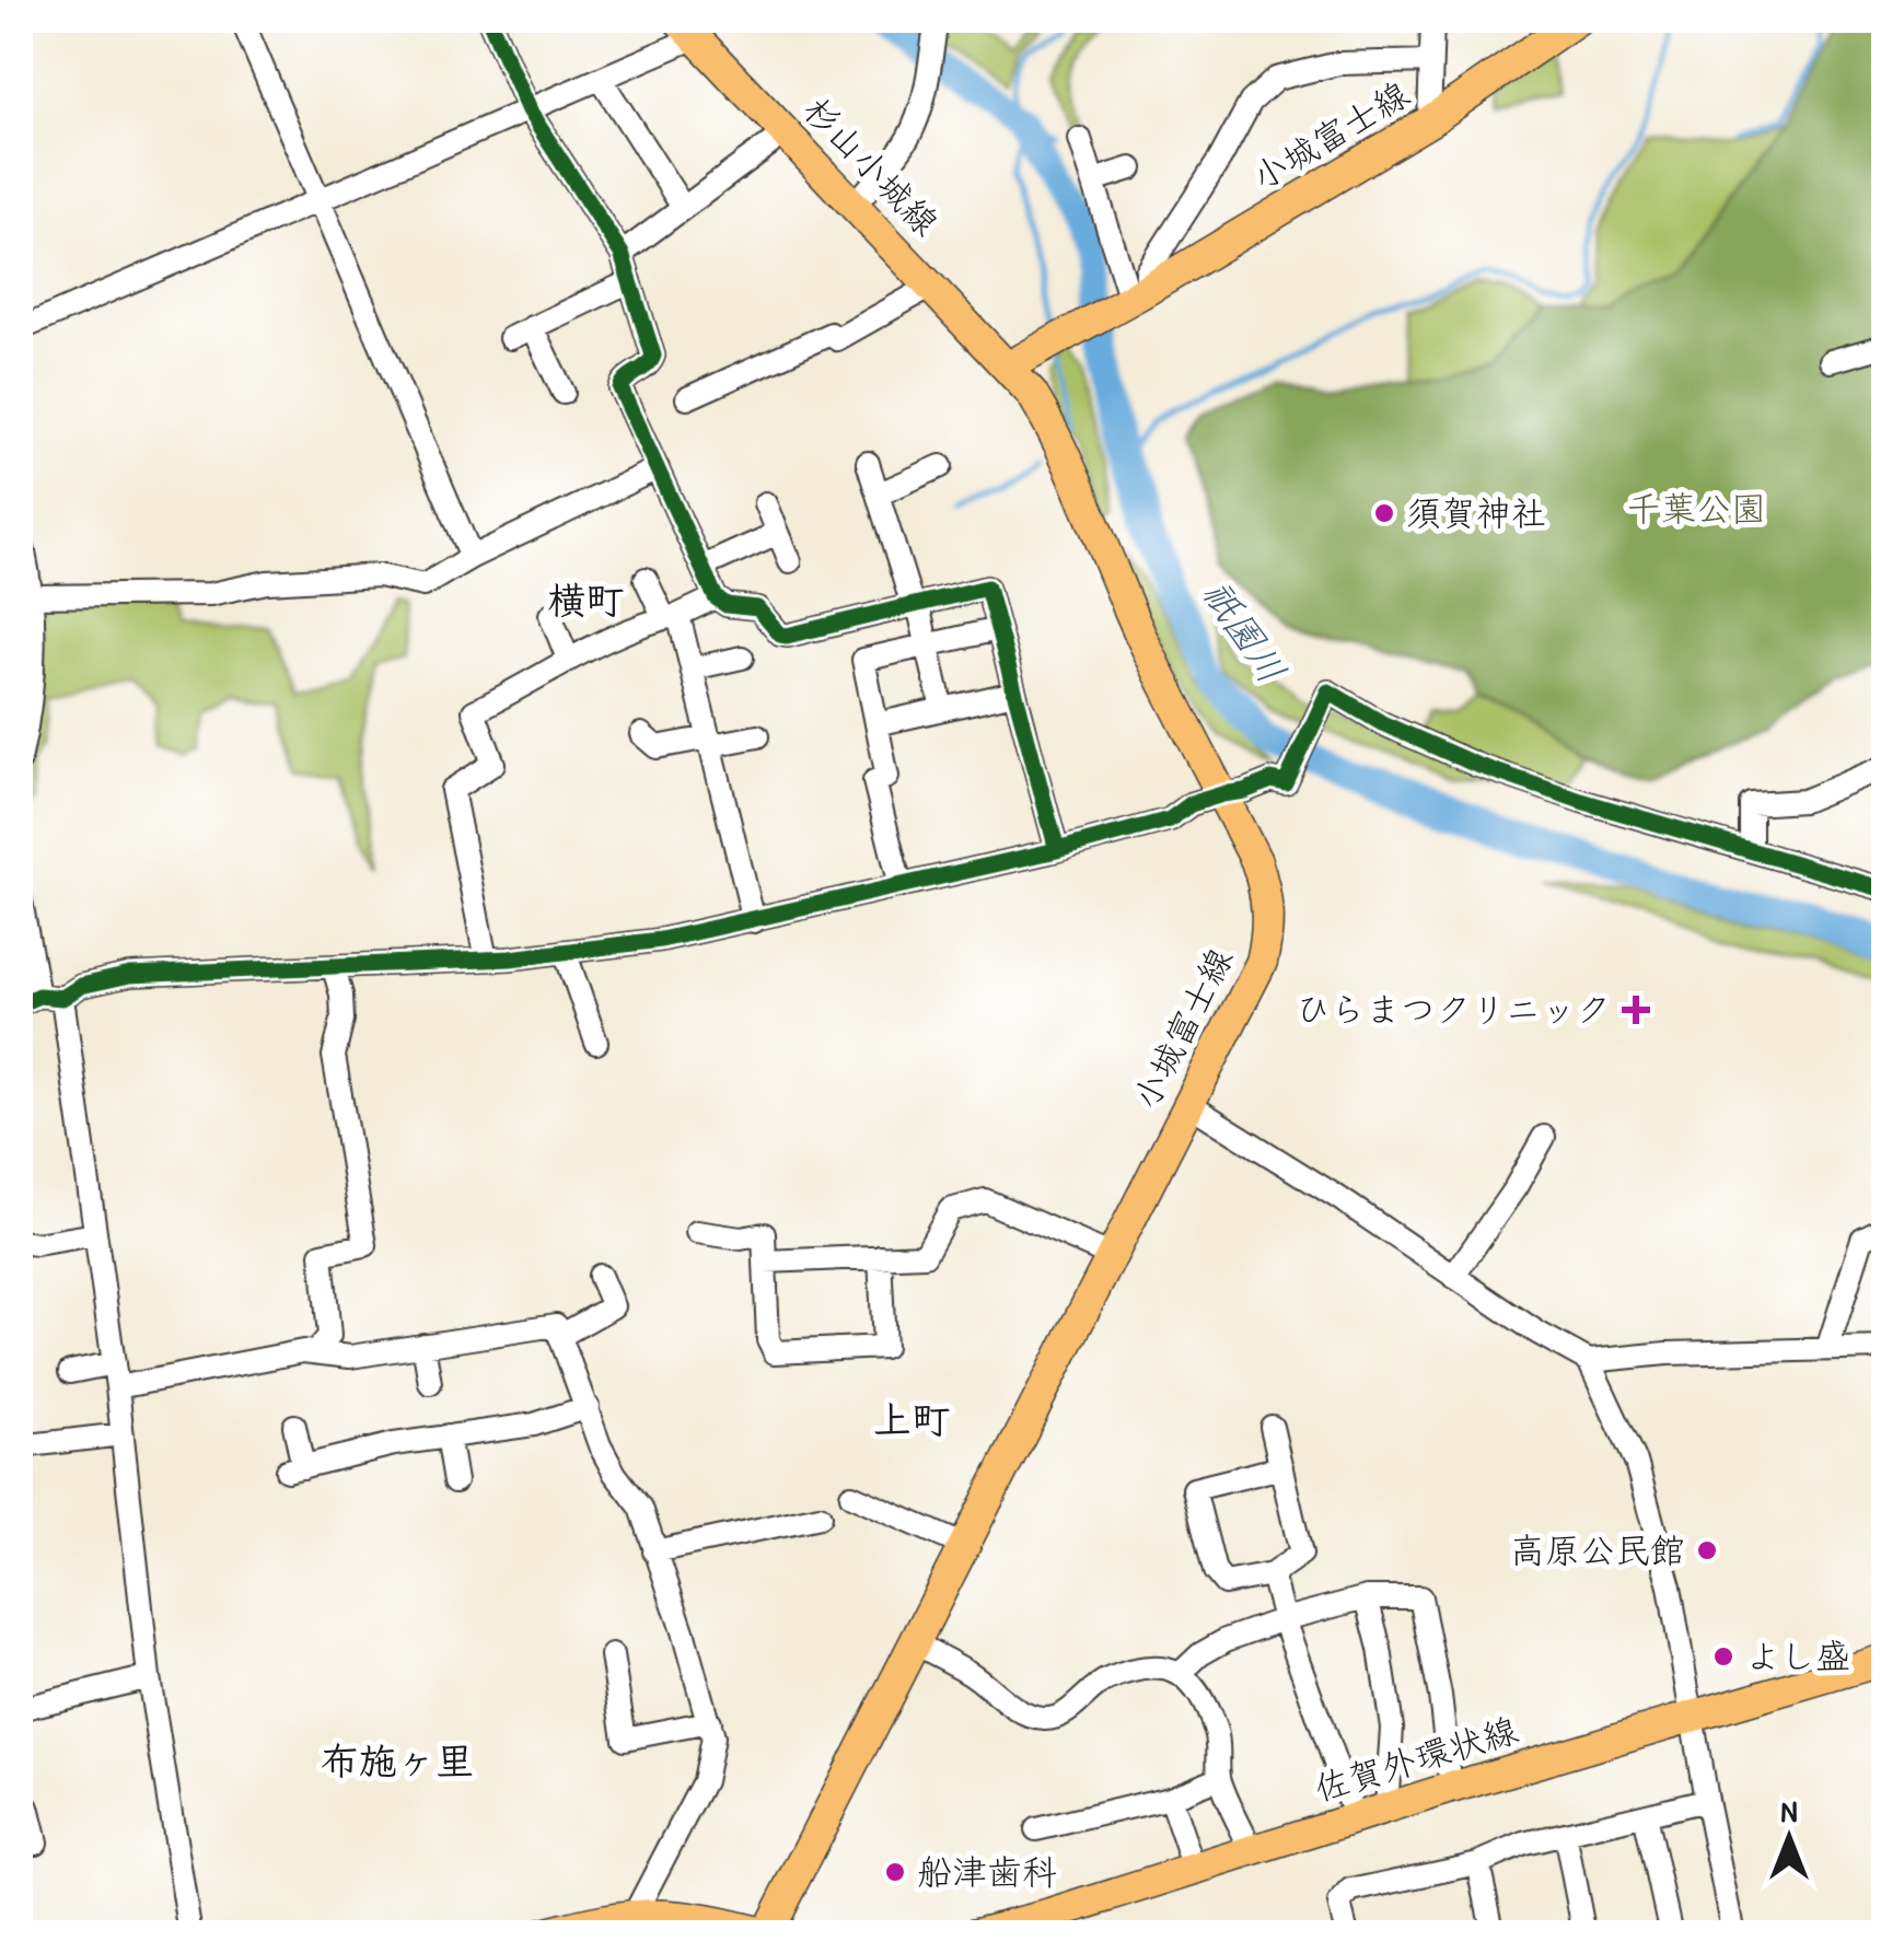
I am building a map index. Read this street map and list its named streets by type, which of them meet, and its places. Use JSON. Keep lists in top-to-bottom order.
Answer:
{
  "streets": {
    "main road": ["小城富士線", "杉山小城線", "佐賀外環状線"]
  },
  "crossings": [
    ["小城富士線", "杉山小城線"]
  ],
  "districts": ["横町", "上町", "布施ヶ里"],
  "water": ["祇園川"],
  "parks": ["千葉公園"],
  "places": {
    "other": [
      "須賀神社",
      "高原公民館",
      "よし盛",
      "船津歯科"
    ],
    "health": ["ひらまつクリニック"]
  },
  "north": "top"
}
